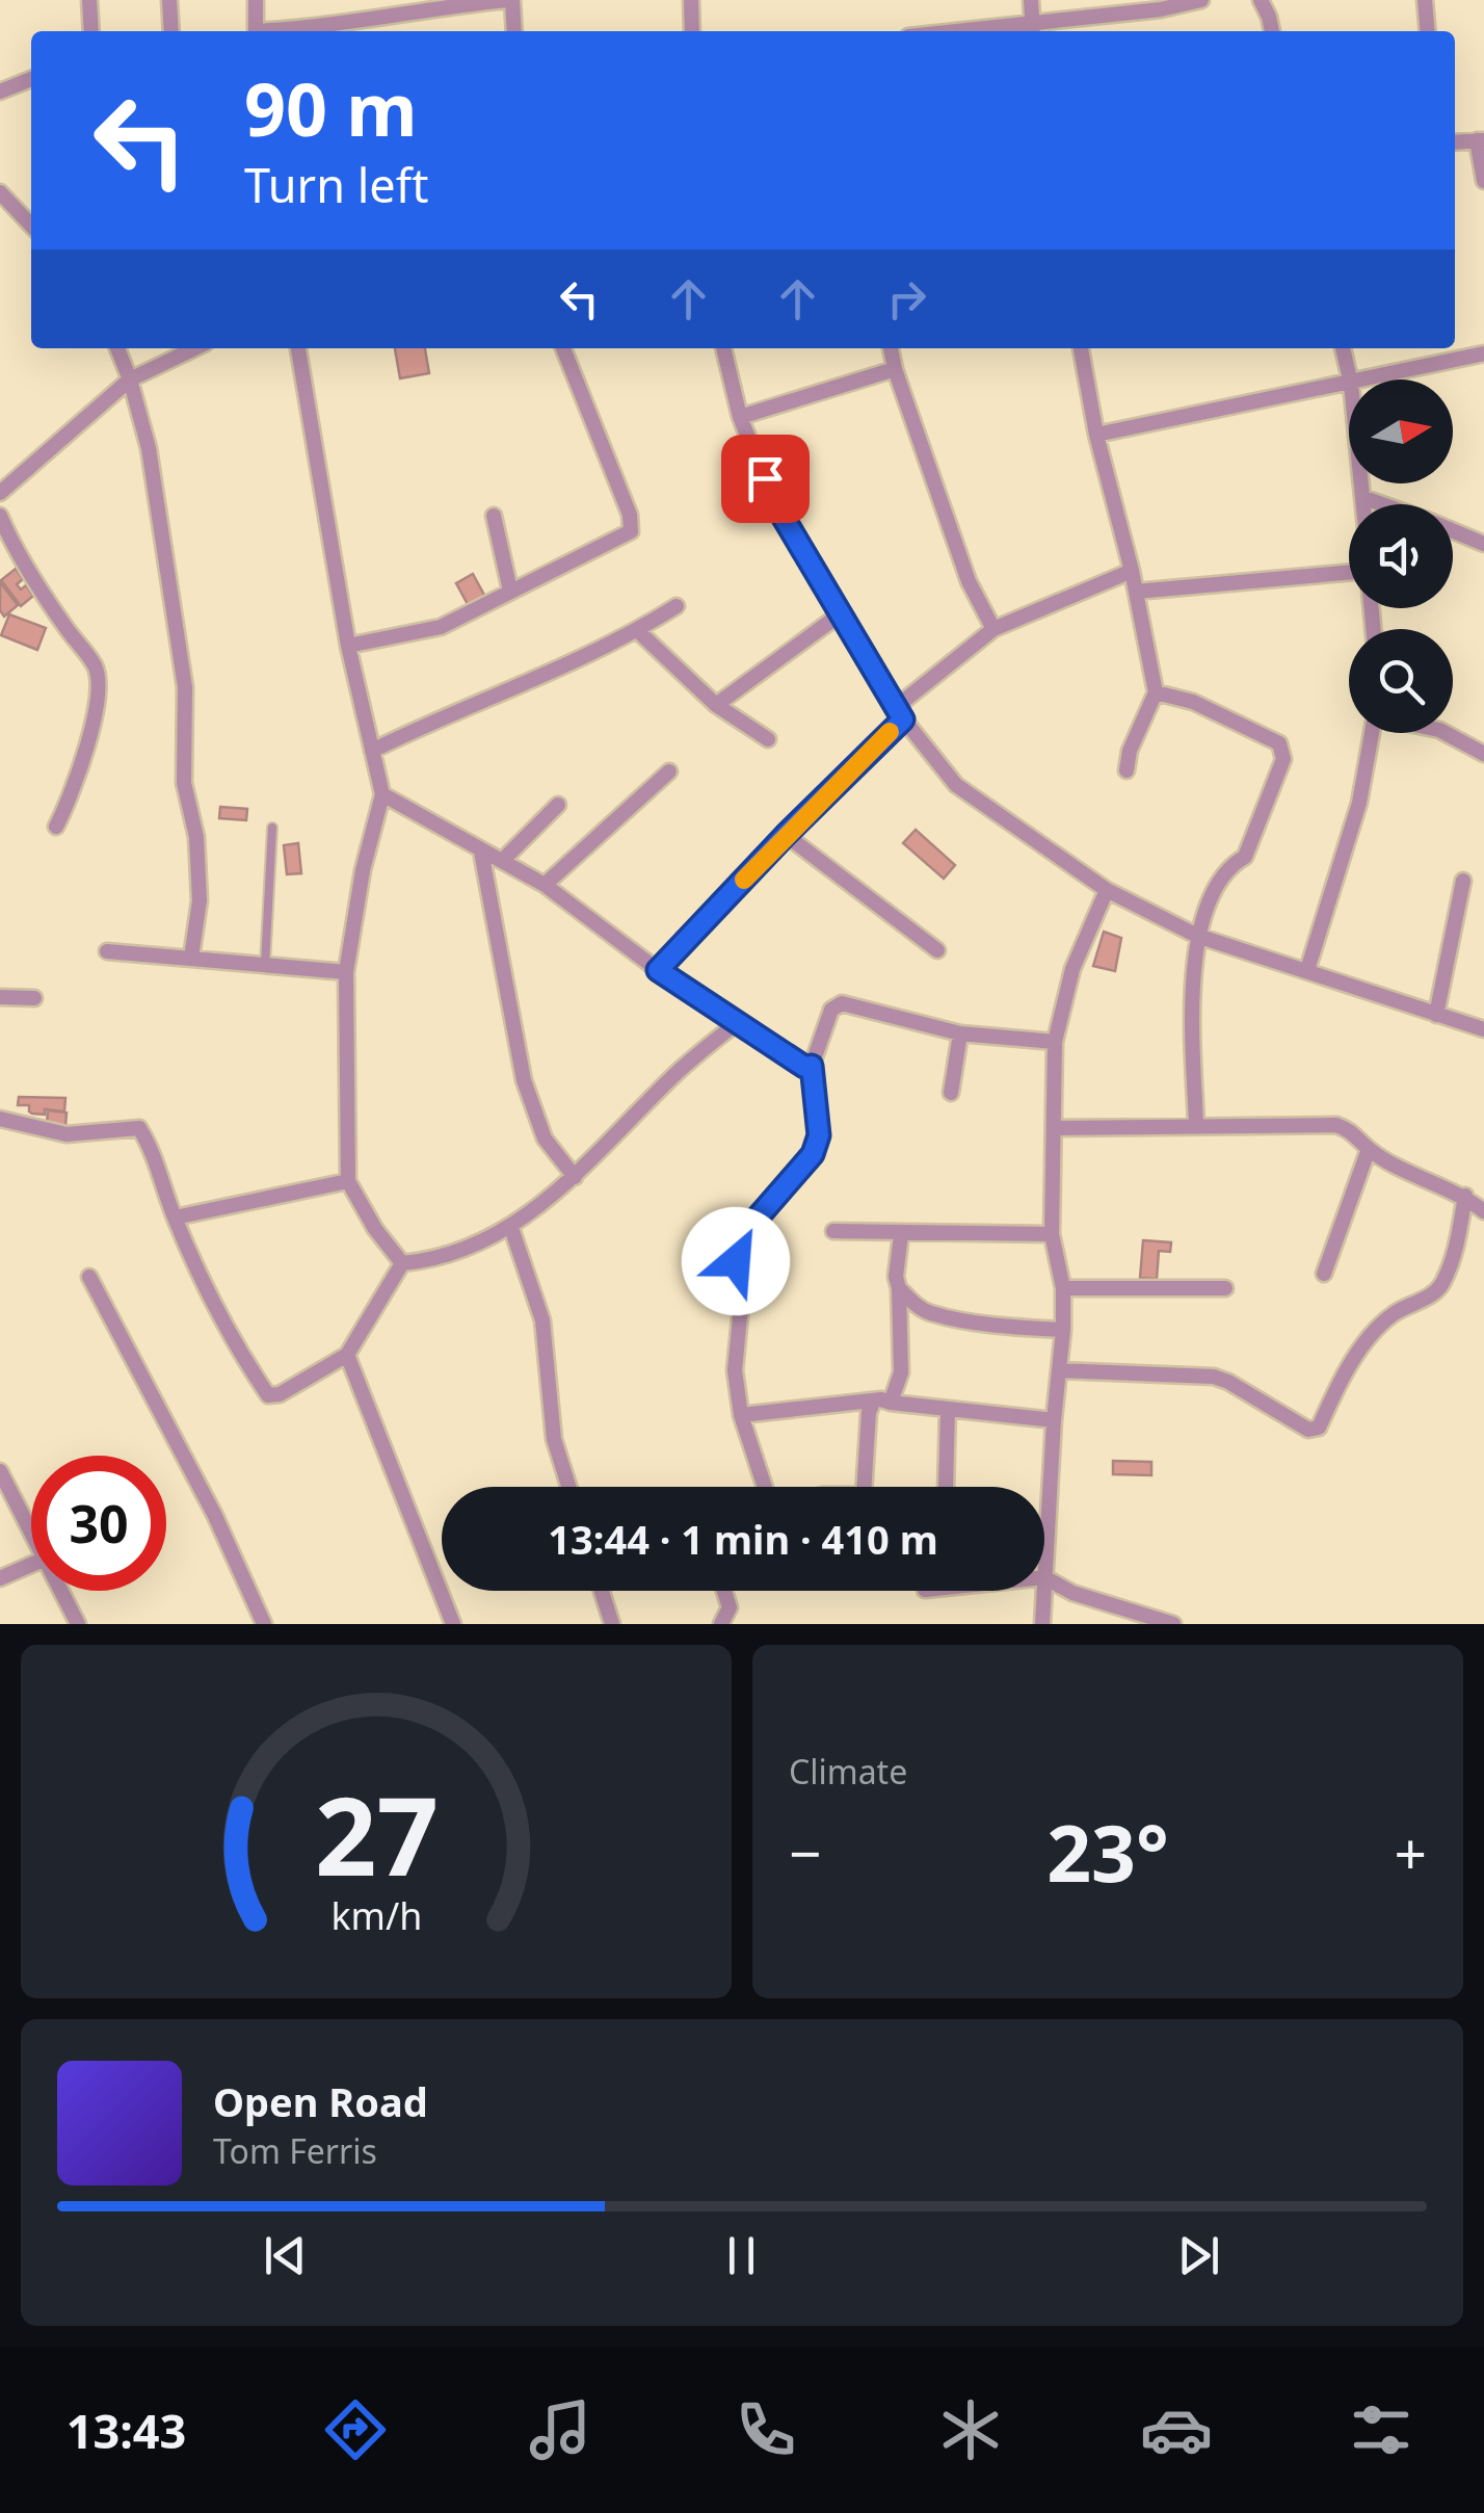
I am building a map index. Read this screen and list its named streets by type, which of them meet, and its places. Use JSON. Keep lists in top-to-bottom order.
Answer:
{
  "north": "right",
  "page": {
    "turn": ["90 m", "Turn left"],
    "limit": "30",
    "trip": "13:44 · 1 min · 410 m",
    "tile": "Climate",
    "heat": ["−", "23°", "+"],
    "song": ["Open Road", "Tom Ferris"],
    "tabs": "13:43",
    "gauge": ["27", "km/h"]
  }
}
